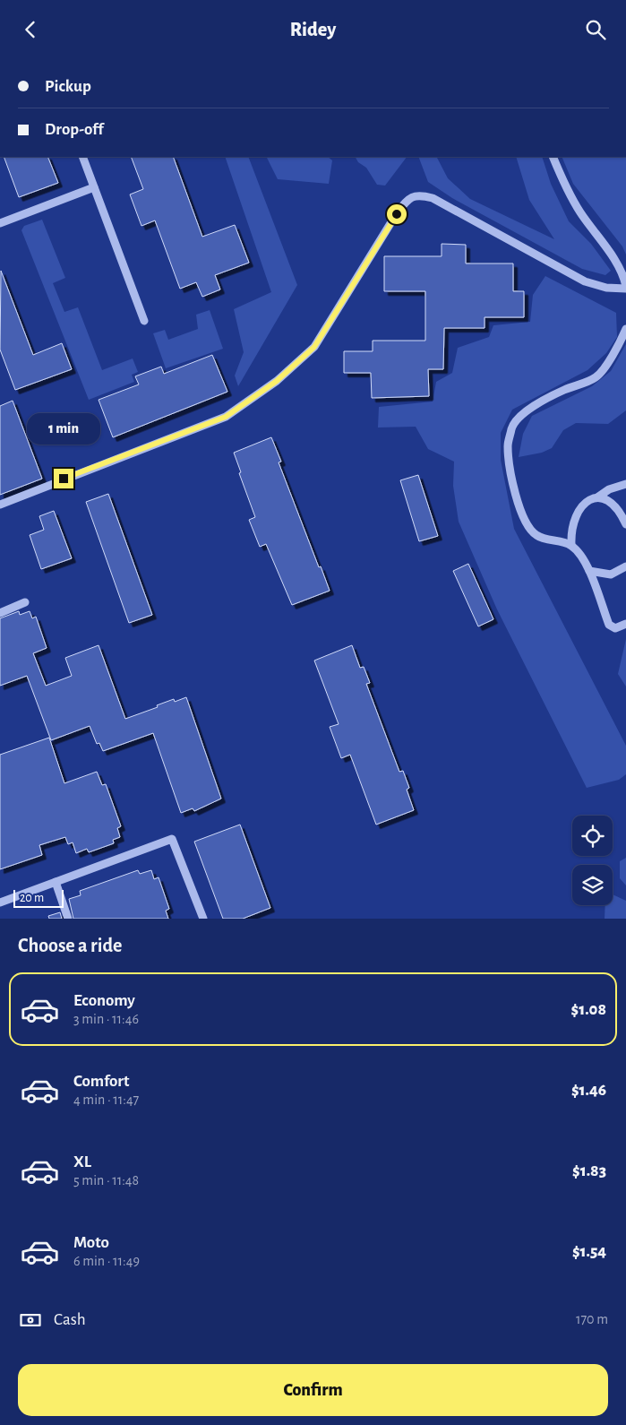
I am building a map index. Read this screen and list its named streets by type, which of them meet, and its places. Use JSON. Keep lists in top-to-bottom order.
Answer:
{
  "scale_bar": "20 m",
  "page": {
    "header": "Ridey",
    "banner": ["Pickup", "Drop-off"],
    "bubble": "1 min",
    "scale": "20 m",
    "heading": "Choose a ride",
    "list": [
      {
        "name": "Economy",
        "note": "3 min · 11:46",
        "value": "$1.08"
      },
      {
        "name": "Comfort",
        "note": "4 min · 11:47",
        "value": "$1.46"
      },
      {
        "name": "XL",
        "note": "5 min · 11:48",
        "value": "$1.83"
      },
      {
        "name": "Moto",
        "note": "6 min · 11:49",
        "value": "$1.54"
      }
    ],
    "pay": ["Cash", "170 m"],
    "buttons": "Confirm"
  }
}
